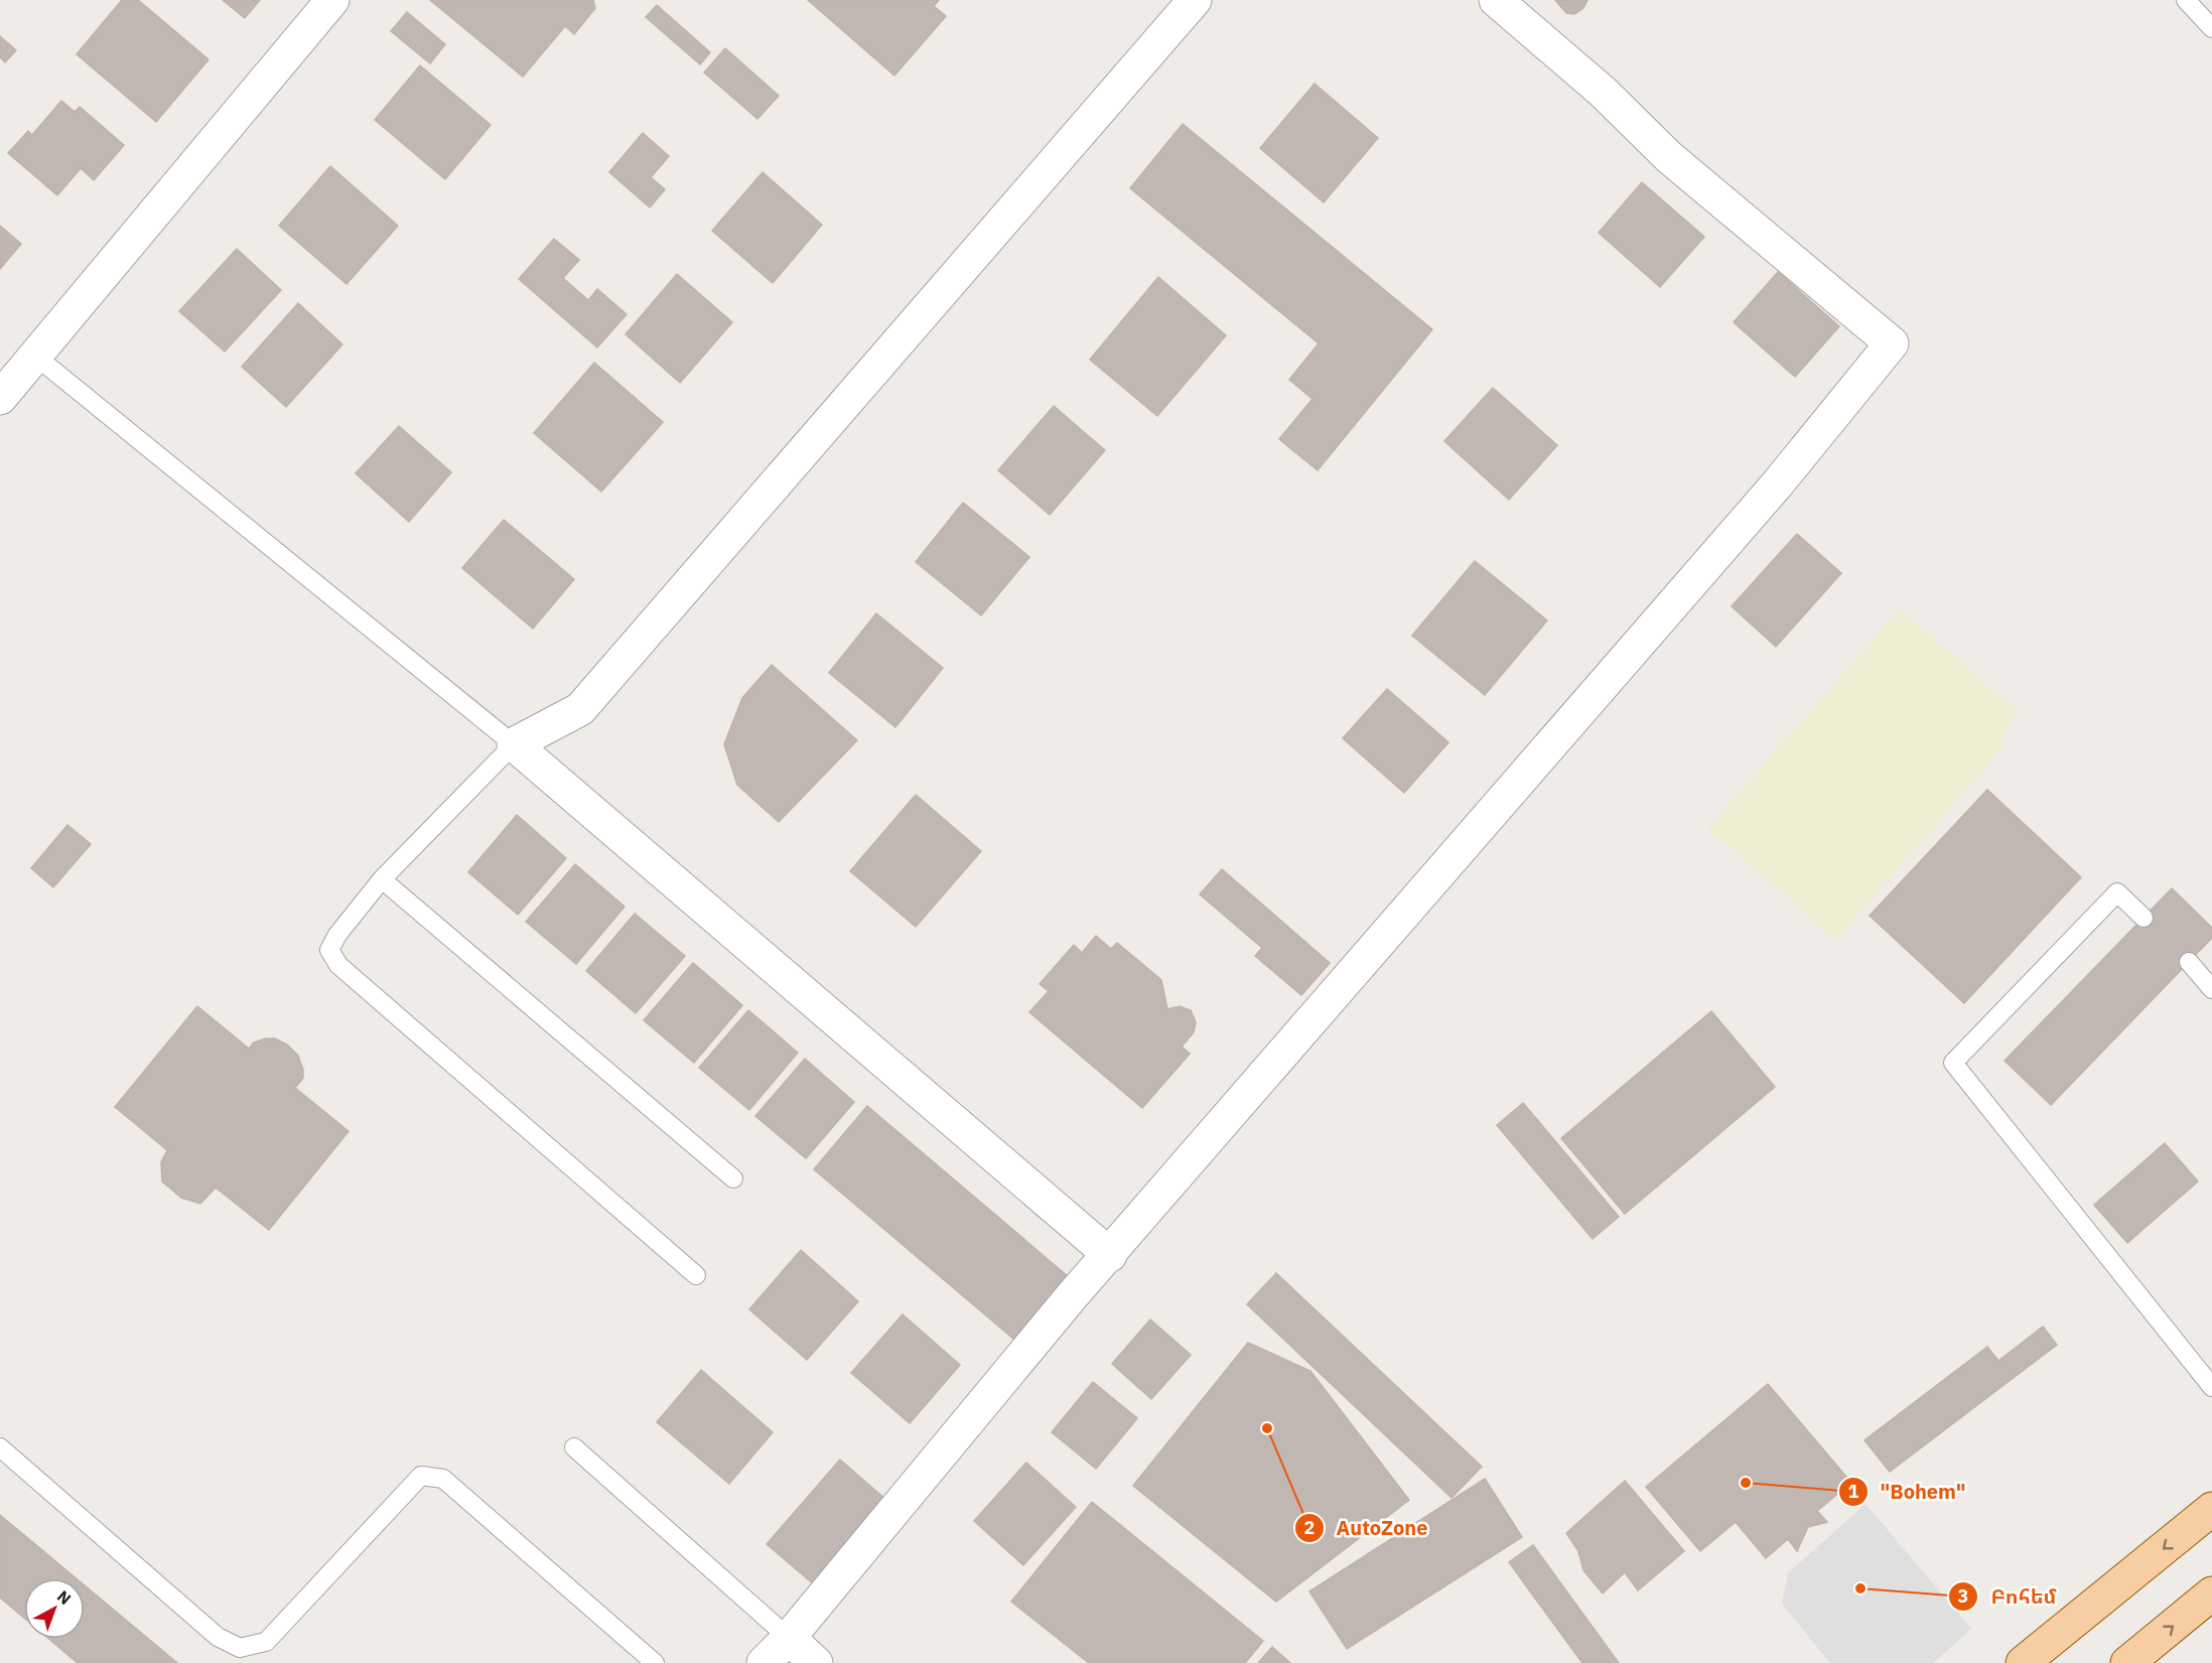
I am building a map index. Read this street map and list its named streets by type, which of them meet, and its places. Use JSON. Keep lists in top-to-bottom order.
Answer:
{
  "places": ["AutoZone", "\"Bohem\"", "Բոհեմ"],
  "north": "top right"
}
